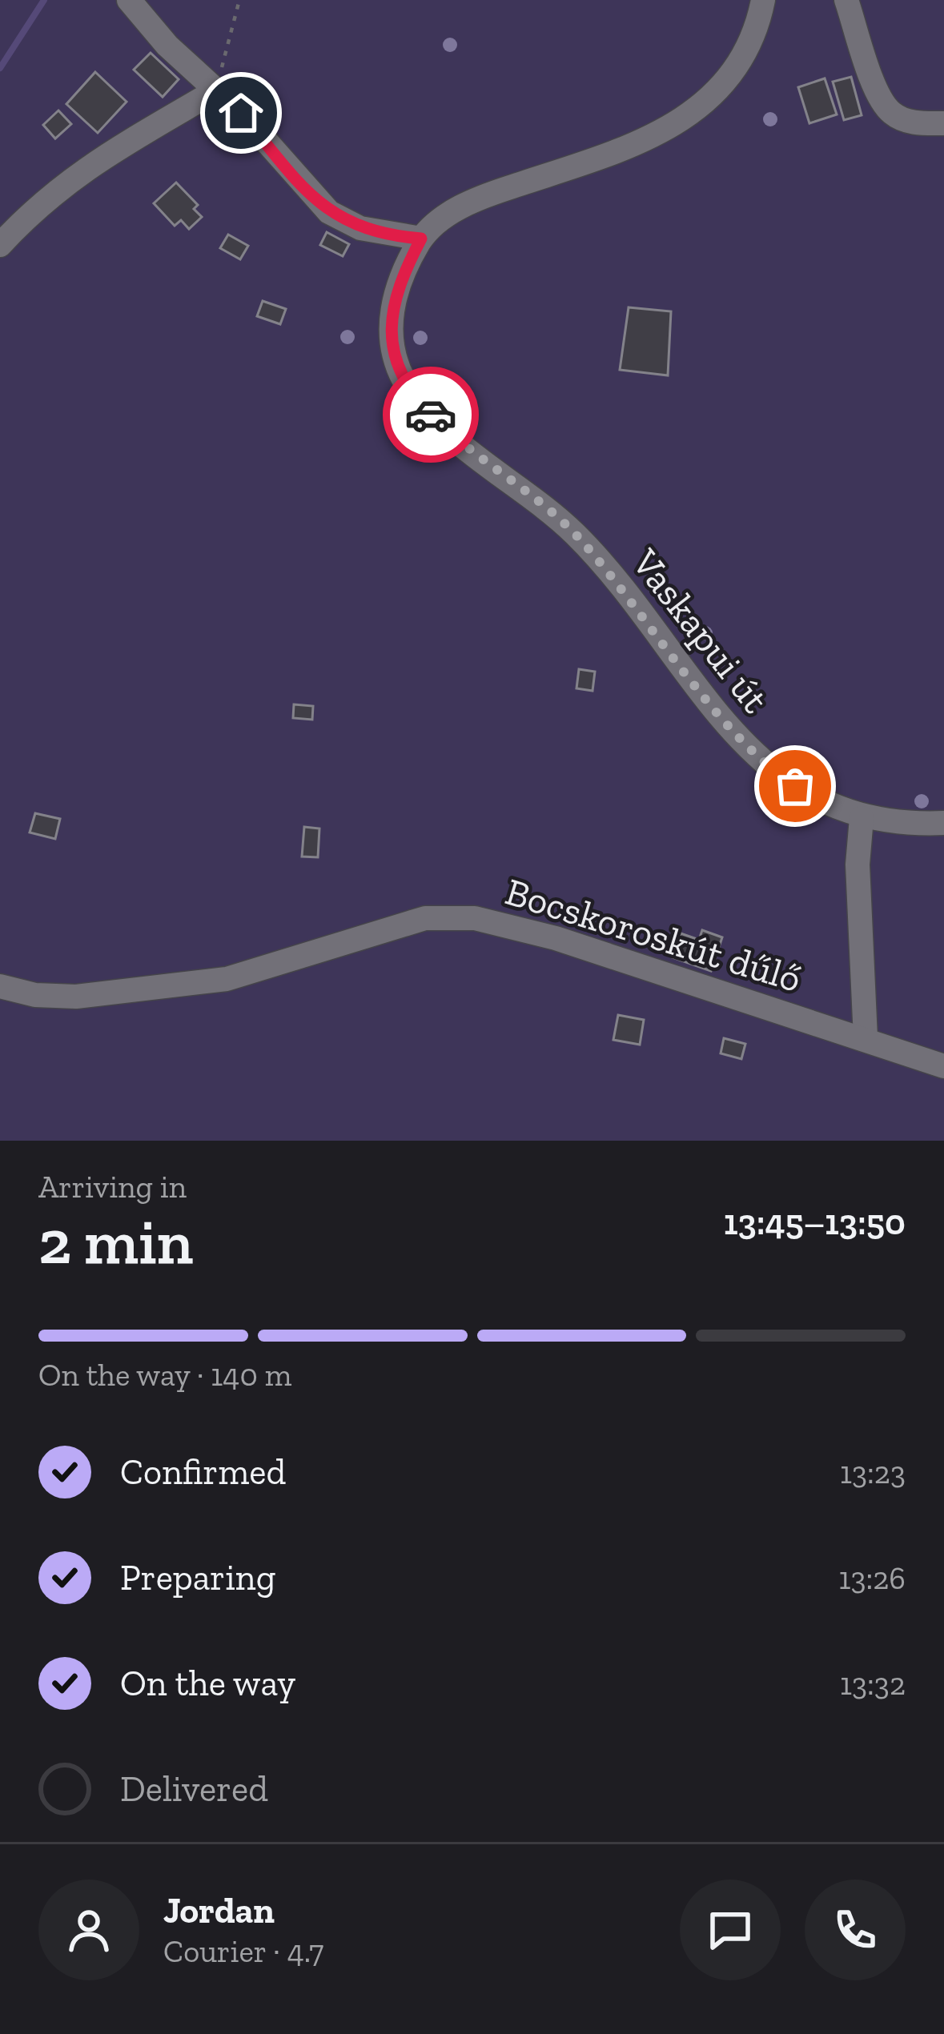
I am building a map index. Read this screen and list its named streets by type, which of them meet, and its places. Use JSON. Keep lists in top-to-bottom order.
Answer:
{
  "streets": {
    "street": ["Vaskapui út", "Bocskoroskút dűlő"]
  },
  "page": {
    "heading": ["2 min", "Arriving in", "13:45–13:50"],
    "panel": ["Jordan", "Courier · 4.7"],
    "bar": "On the way · 140 m",
    "list": [
      ["Confirmed", "13:23"],
      ["Preparing", "13:26"],
      ["On the way", "13:32"],
      "Delivered"
    ]
  }
}
